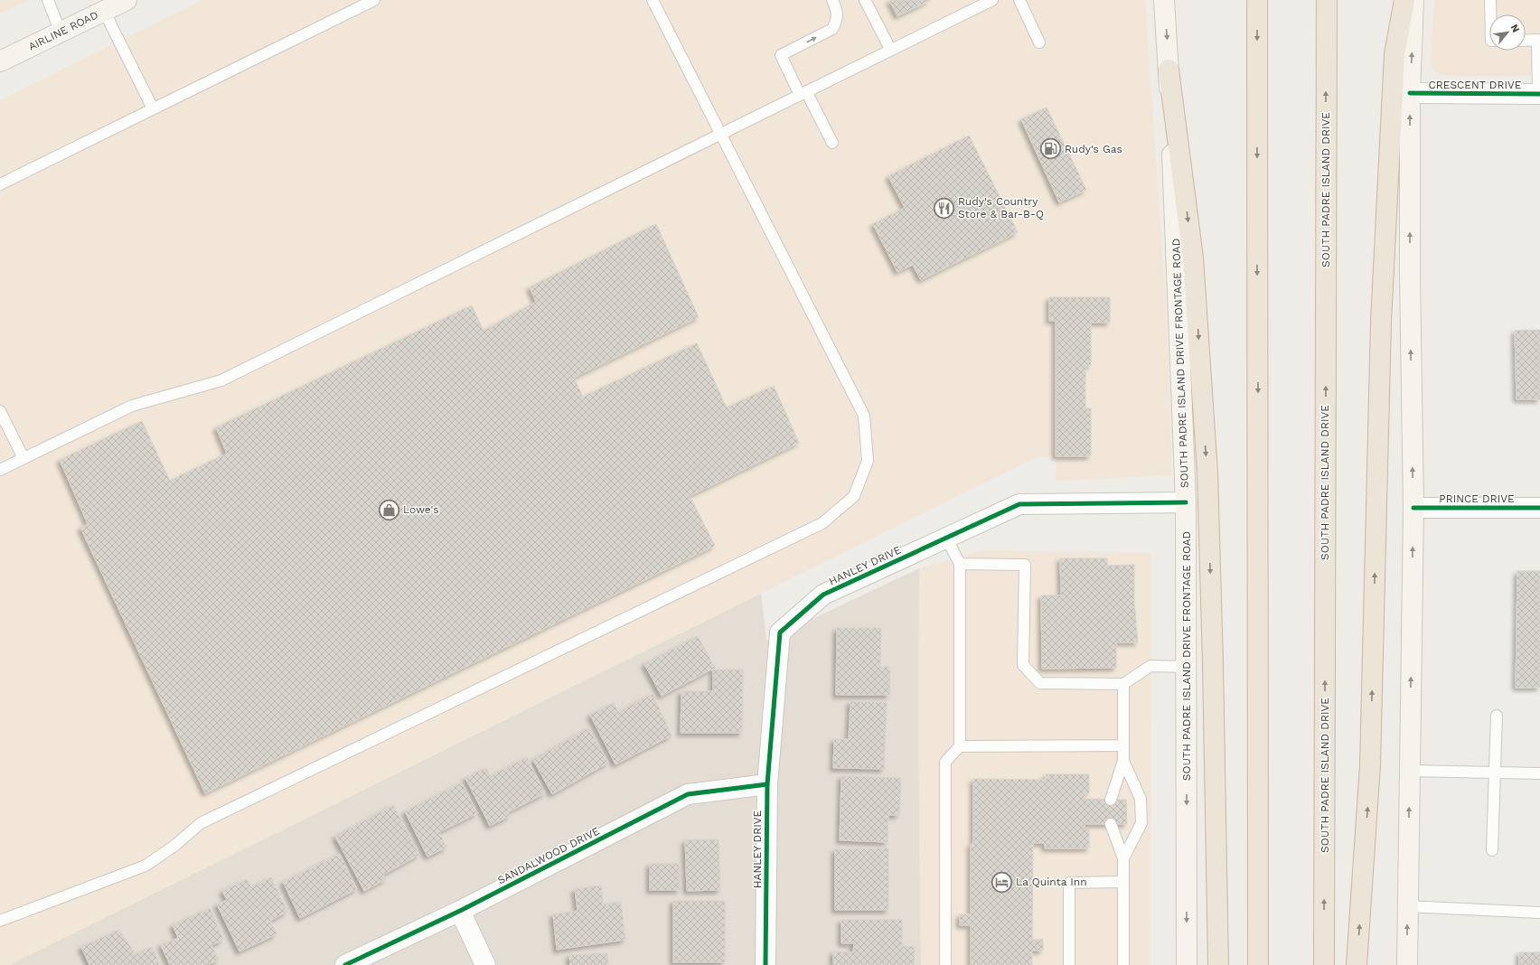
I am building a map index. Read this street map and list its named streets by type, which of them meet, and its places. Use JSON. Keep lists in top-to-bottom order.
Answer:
{
  "streets": {
    "highway": ["SOUTH PADRE ISLAND DRIVE"],
    "main road": ["AIRLINE ROAD", "SOUTH PADRE ISLAND DRIVE FRONTAGE ROAD"],
    "street": [
      "CRESCENT DRIVE",
      "PRINCE DRIVE",
      "HANLEY DRIVE",
      "SANDALWOOD DRIVE"
    ]
  },
  "crossings": [
    ["SOUTH PADRE ISLAND DRIVE FRONTAGE ROAD", "HANLEY DRIVE"],
    ["HANLEY DRIVE", "SANDALWOOD DRIVE"]
  ],
  "one_way": ["SOUTH PADRE ISLAND DRIVE FRONTAGE ROAD"],
  "places": {
    "fuel station": ["Rudy's Gas"],
    "restaurant": ["Rudy's Country Store & Bar-B-Q"],
    "shop": ["Lowe's"],
    "hotel": ["La Quinta Inn"]
  },
  "north": "top right"
}
